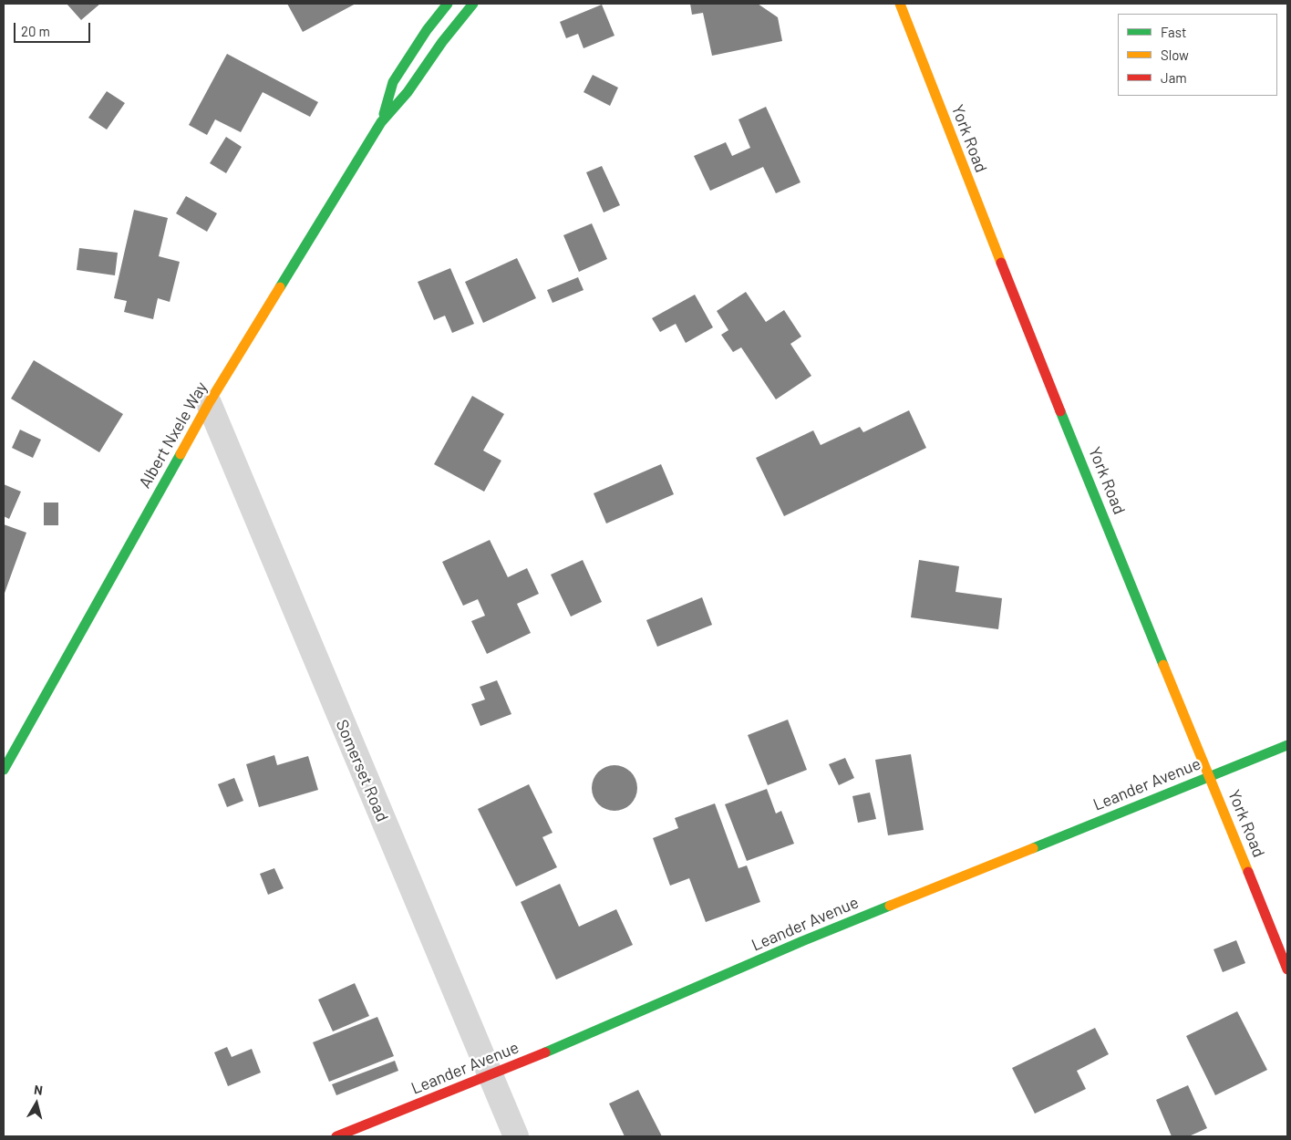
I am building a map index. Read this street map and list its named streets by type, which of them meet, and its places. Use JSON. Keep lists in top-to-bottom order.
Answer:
{
  "streets": {
    "street": [
      "York Road",
      "Albert Nxele Way",
      "Somerset Road",
      "Leander Avenue"
    ]
  },
  "crossings": [
    ["York Road", "Leander Avenue"],
    ["Albert Nxele Way", "Somerset Road"],
    ["Somerset Road", "Leander Avenue"]
  ],
  "legend": ["Fast", "Slow", "Jam"],
  "scale_bar": "20 m",
  "north": "top"
}
